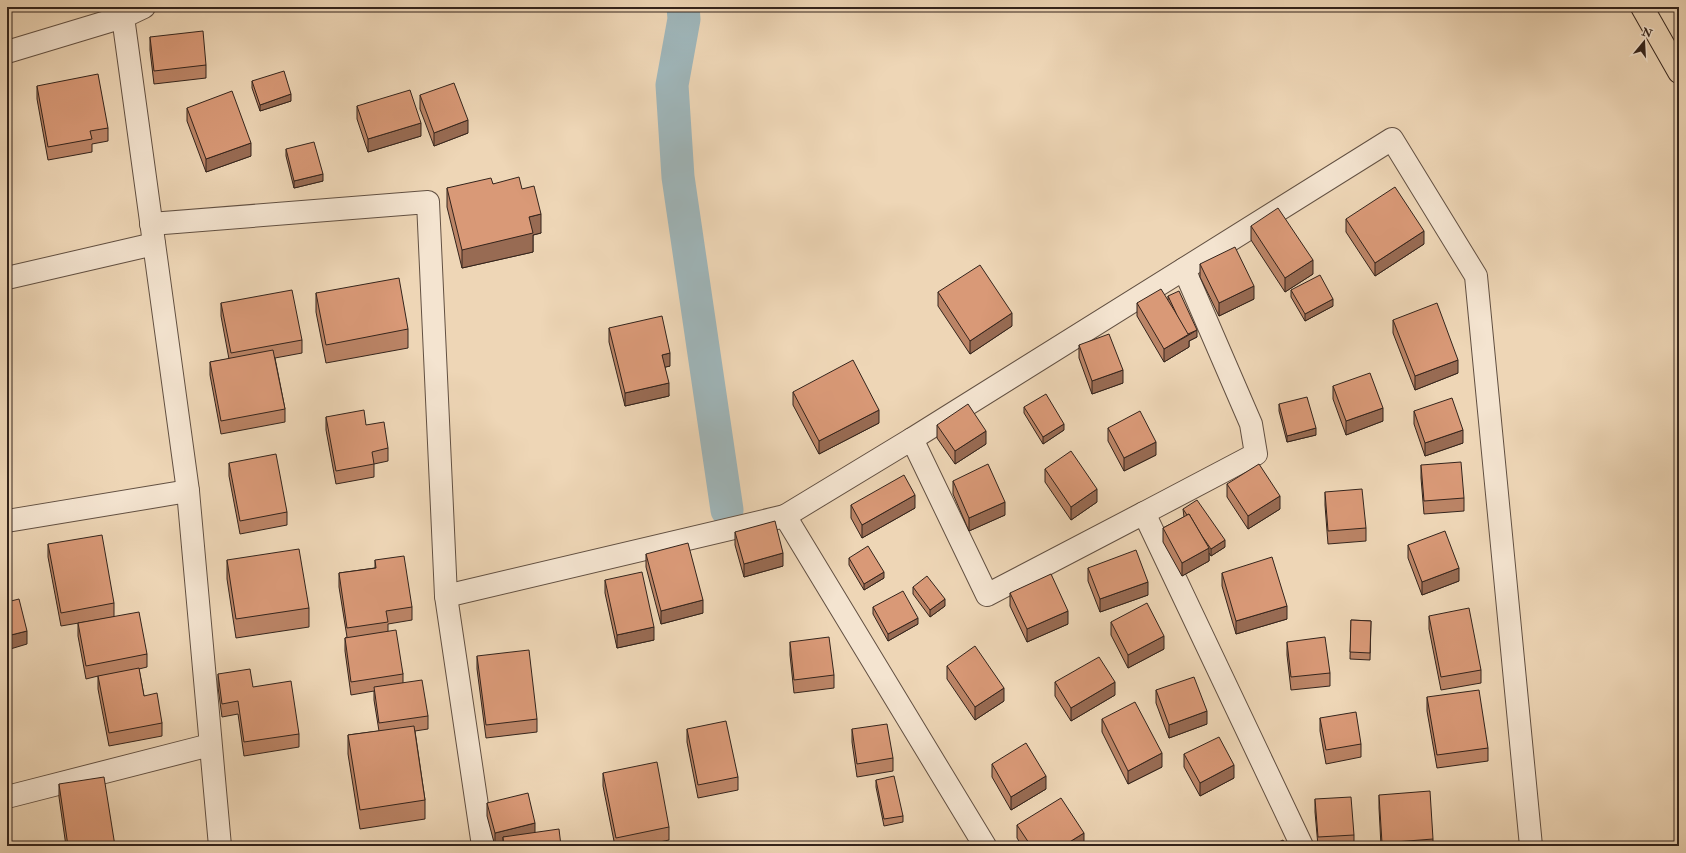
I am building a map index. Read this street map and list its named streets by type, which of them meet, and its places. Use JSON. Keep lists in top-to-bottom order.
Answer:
{
  "north": "top"
}
